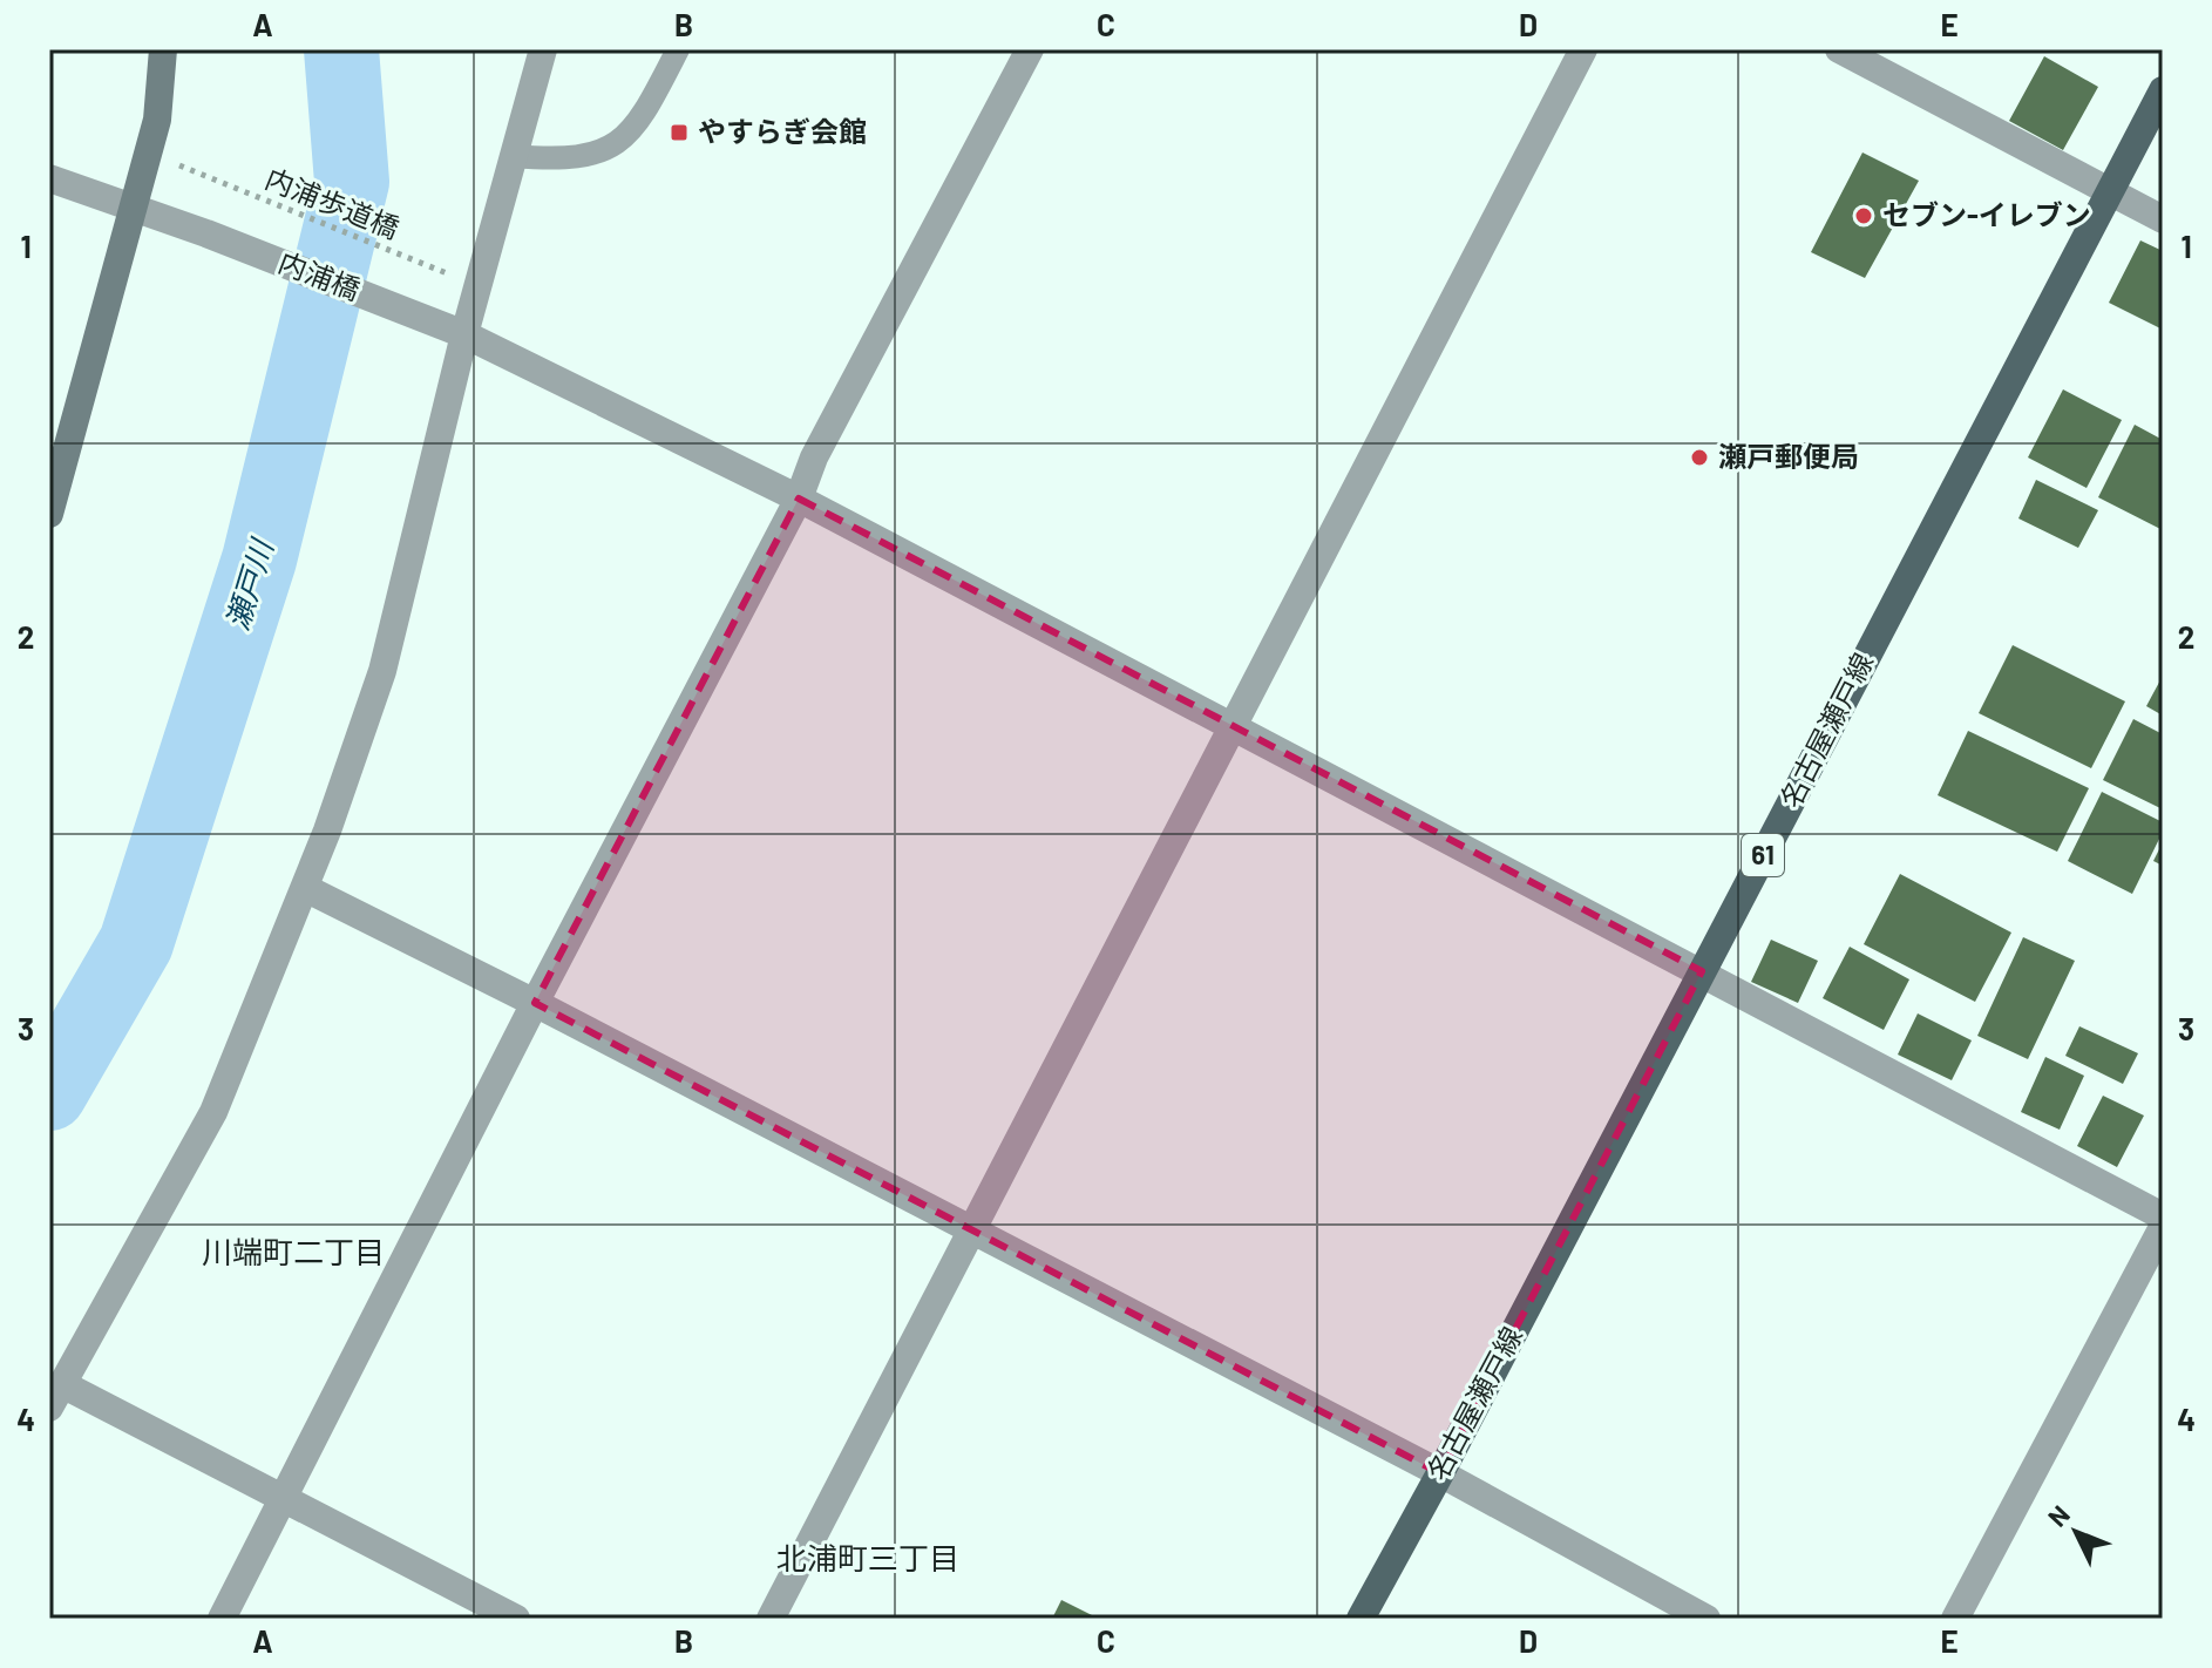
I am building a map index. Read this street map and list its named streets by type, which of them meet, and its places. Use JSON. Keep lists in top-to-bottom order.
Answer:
{
  "streets": {
    "main road": ["名古屋瀬戸線", "61"],
    "street": ["内浦橋"],
    "path": ["内浦歩道橋"]
  },
  "crossings": [
    ["内浦橋", "名古屋瀬戸線"]
  ],
  "districts": ["川端町二丁目", "北浦町三丁目"],
  "water": ["瀬戸川"],
  "places": {
    "transit": ["やすらぎ会館"],
    "other": ["セブン-イレブン", "瀬戸郵便局"]
  },
  "north": "top left",
  "grid": {
    "columns": [
      "A",
      "B",
      "C",
      "D",
      "E"
    ],
    "rows": [
      "1",
      "2",
      "3",
      "4"
    ]
  }
}
